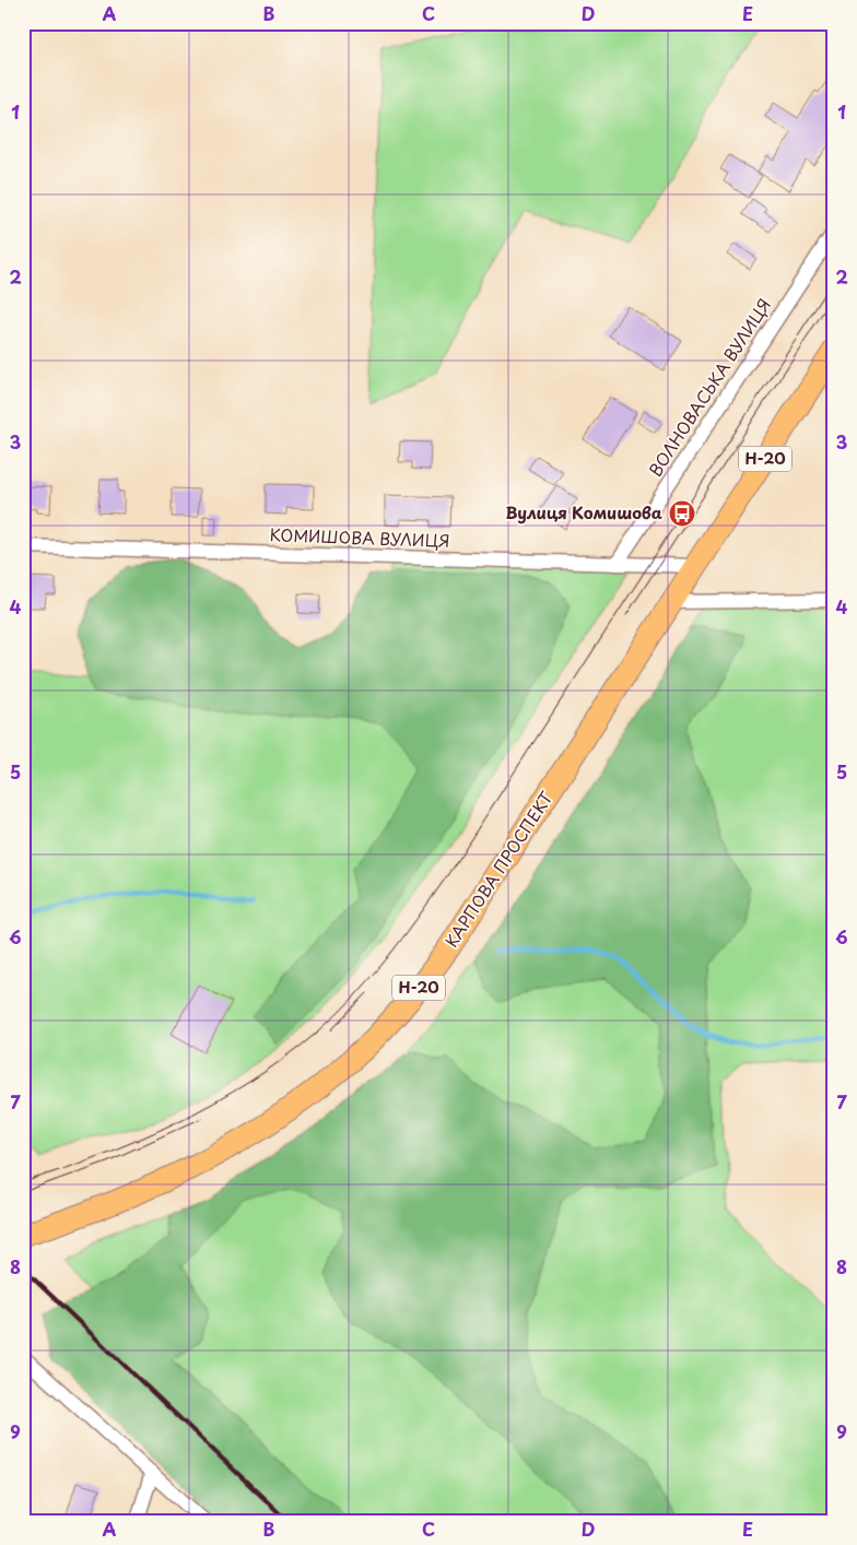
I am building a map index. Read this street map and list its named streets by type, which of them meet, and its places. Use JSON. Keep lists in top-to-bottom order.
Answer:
{
  "streets": {
    "main road": ["Н-20", "КАРПОВА ПРОСПЕКТ"],
    "street": ["ВОЛНОВАСЬКА ВУЛИЦЯ", "КОМИШОВА ВУЛИЦЯ"]
  },
  "crossings": [
    ["ВОЛНОВАСЬКА ВУЛИЦЯ", "КОМИШОВА ВУЛИЦЯ"],
    ["КОМИШОВА ВУЛИЦЯ", "КАРПОВА ПРОСПЕКТ"]
  ],
  "places": {
    "bus stop": ["Вулиця Комишова"]
  },
  "grid": {
    "columns": [
      "A",
      "B",
      "C",
      "D",
      "E"
    ],
    "rows": [
      "1",
      "2",
      "3",
      "4",
      "5",
      "6",
      "7",
      "8",
      "9"
    ]
  }
}
